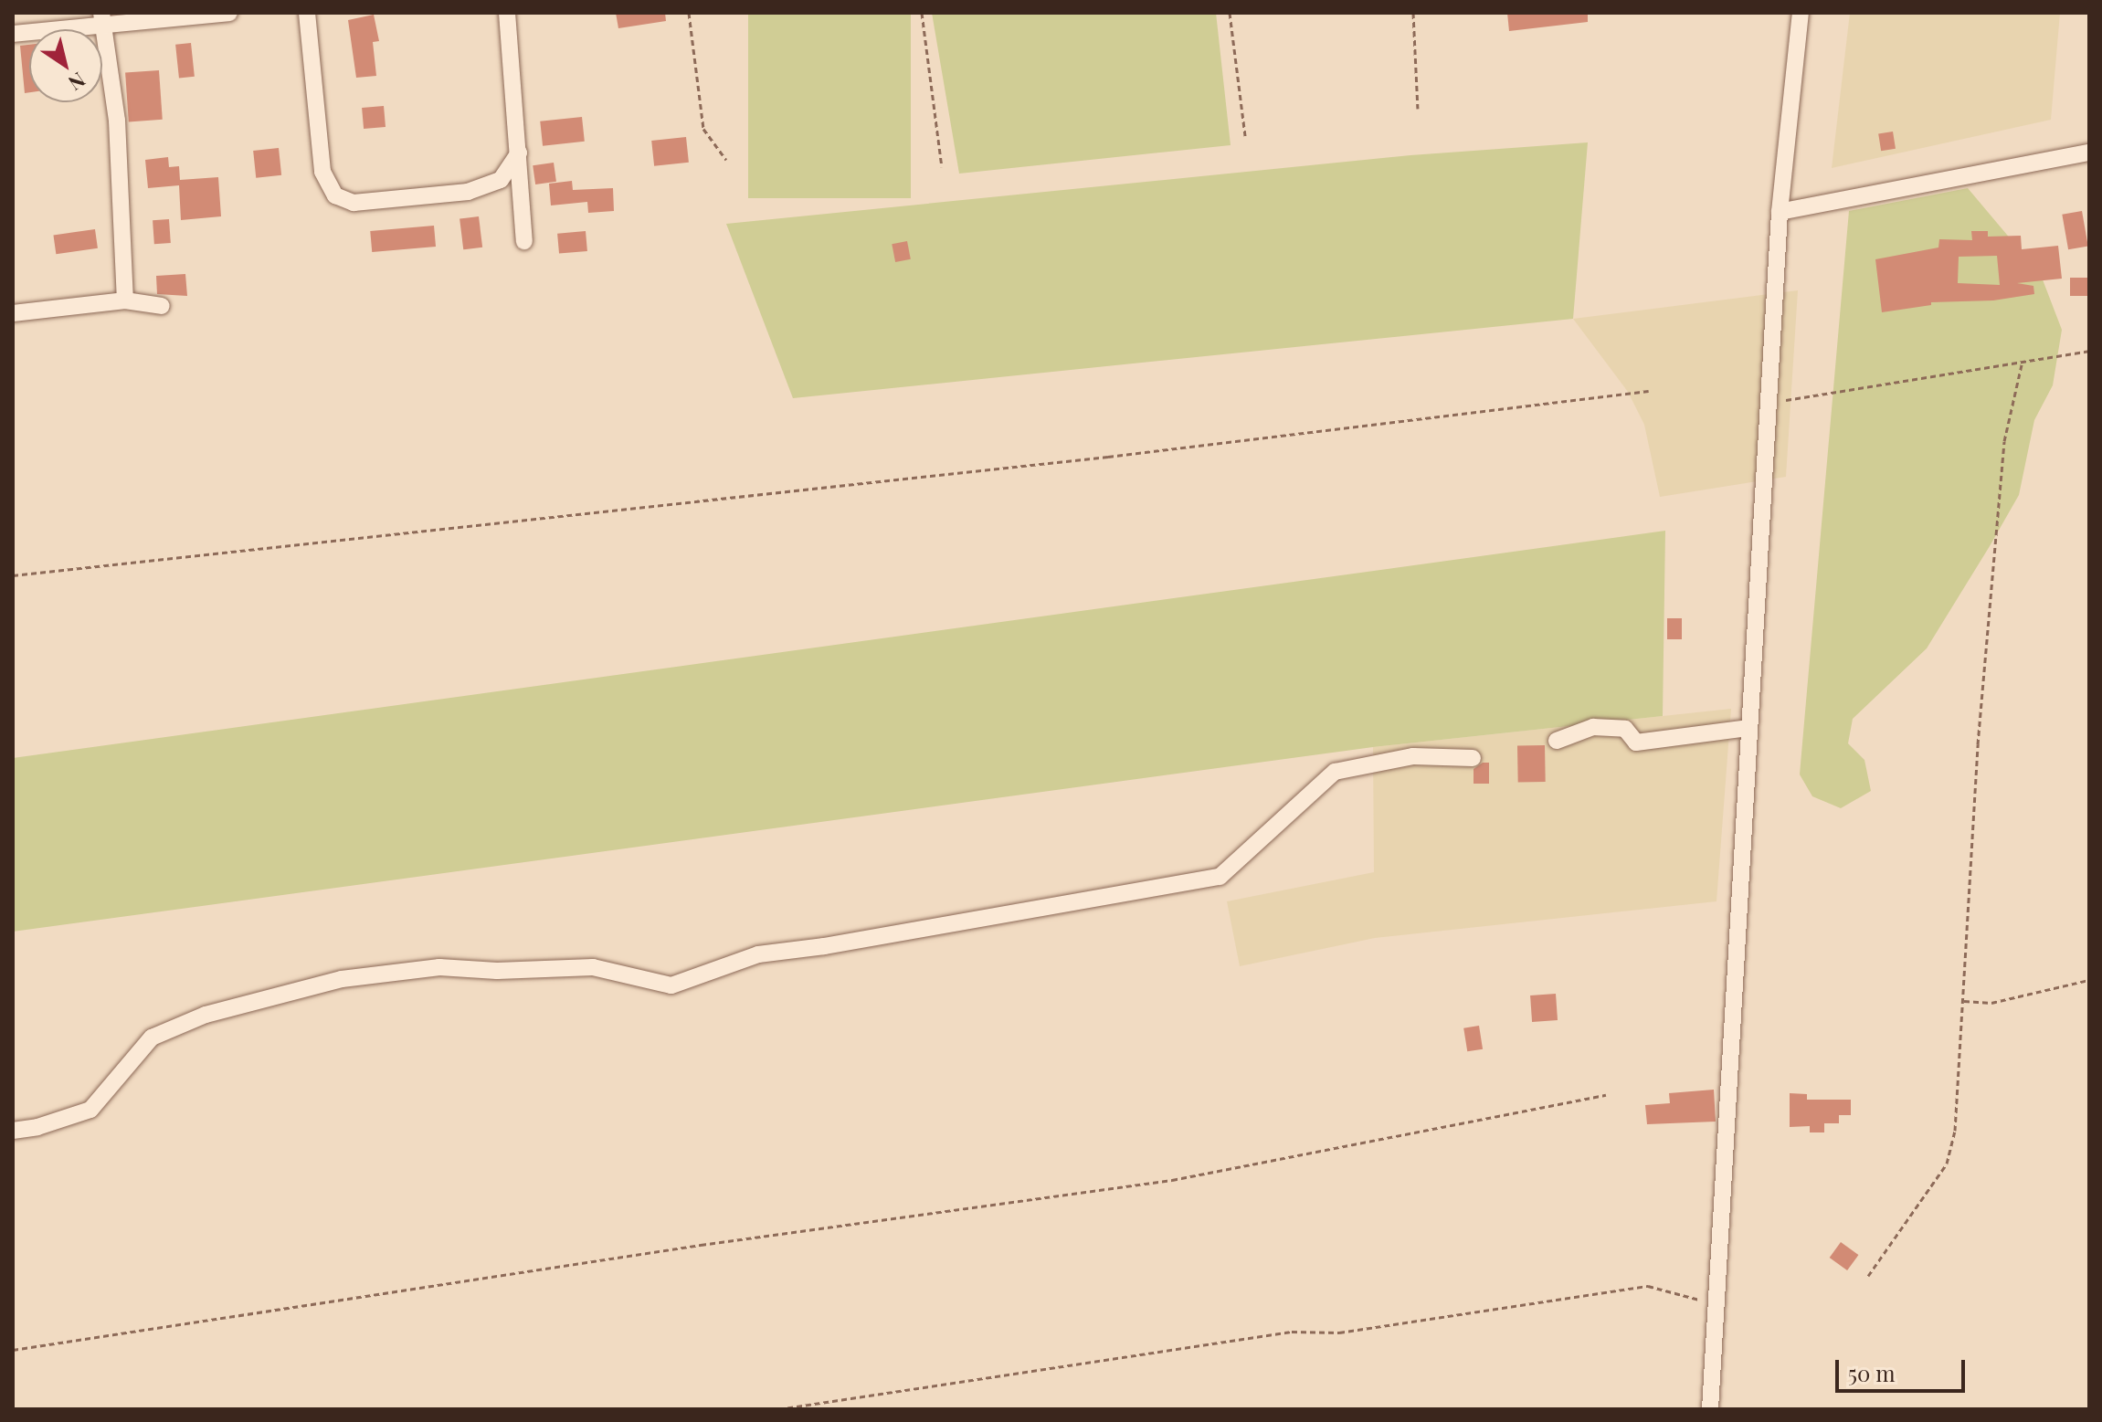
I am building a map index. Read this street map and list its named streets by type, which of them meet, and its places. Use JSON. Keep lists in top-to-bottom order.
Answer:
{
  "scale_bar": "50 m",
  "north": "bottom right"
}
